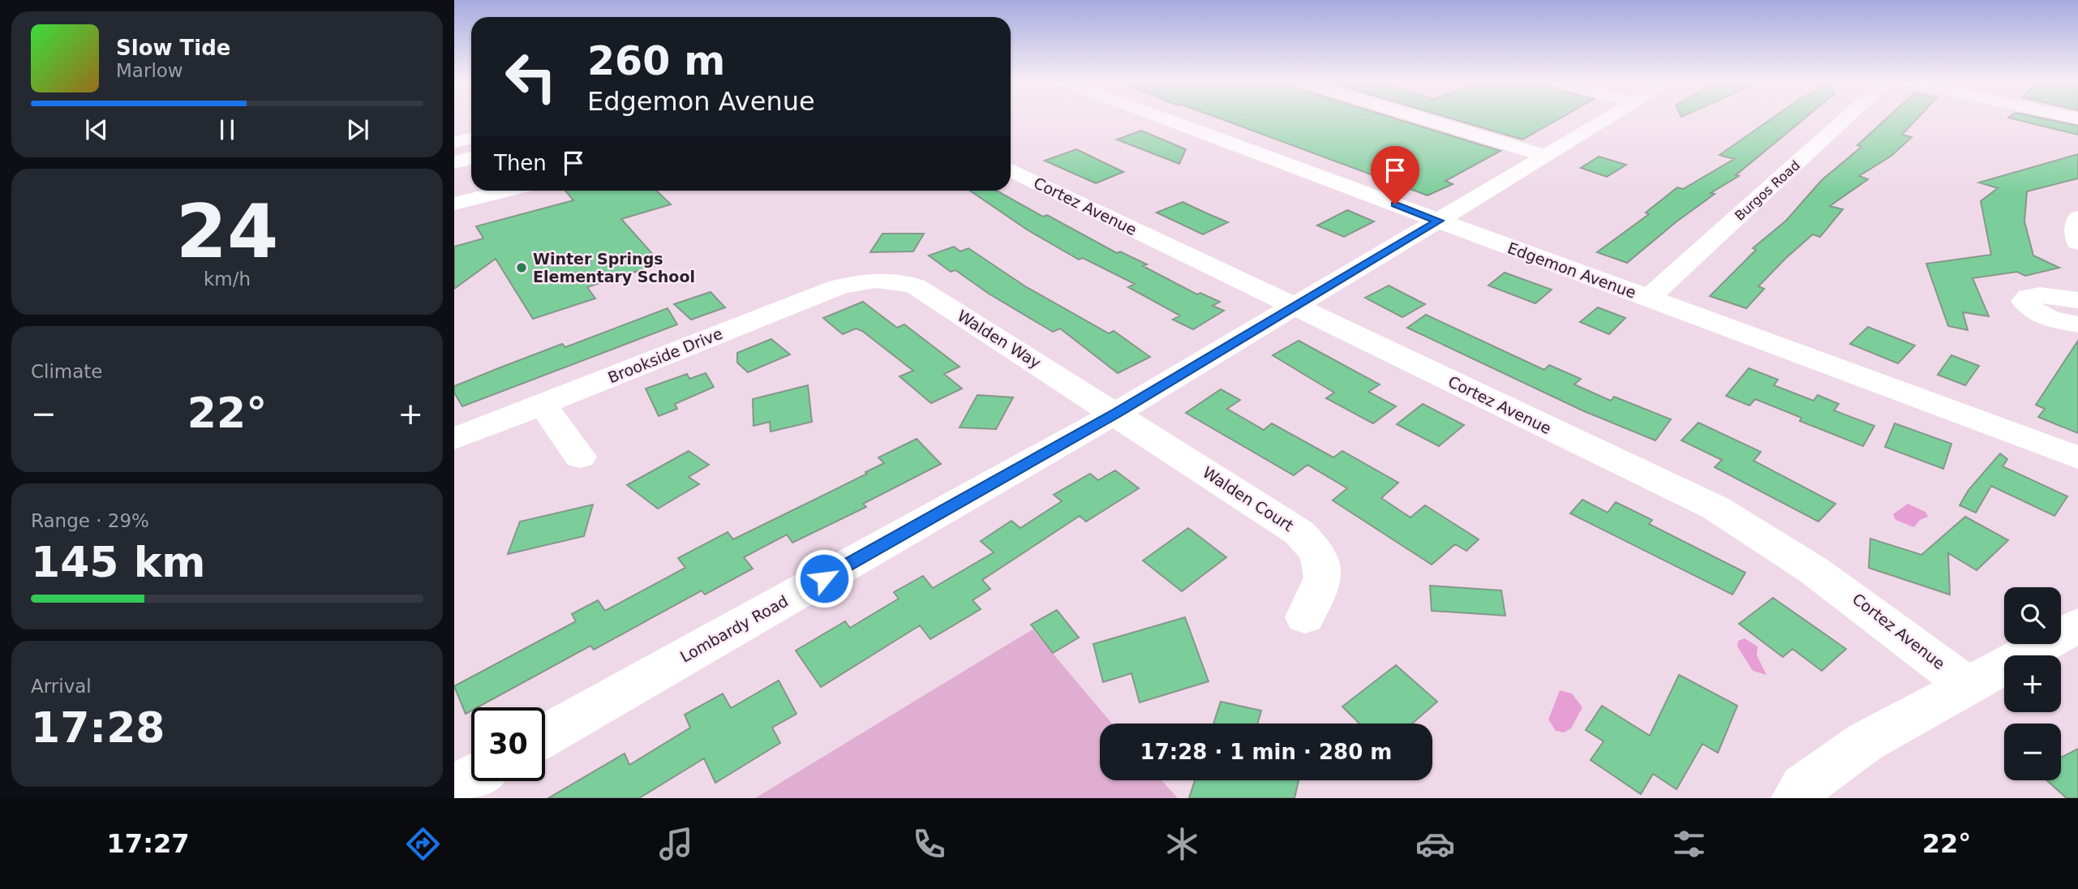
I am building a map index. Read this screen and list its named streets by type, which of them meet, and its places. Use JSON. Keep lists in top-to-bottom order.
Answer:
{
  "streets": {
    "street": [
      "Burgos Road",
      "Cortez Avenue",
      "Edgemon Avenue",
      "Walden Way",
      "Brookside Drive",
      "Walden Court",
      "Lombardy Road"
    ]
  },
  "crossings": [
    ["Burgos Road", "Edgemon Avenue"],
    ["Cortez Avenue", "Lombardy Road"],
    ["Edgemon Avenue", "Lombardy Road"],
    ["Walden Way", "Brookside Drive"],
    ["Walden Way", "Walden Court"],
    ["Walden Way", "Lombardy Road"],
    ["Walden Court", "Lombardy Road"]
  ],
  "places": ["Winter Springs Elementary School"],
  "page": {
    "turn": ["260 m", "Edgemon Avenue"],
    "song": ["Slow Tide", "Marlow"],
    "then": "Then",
    "tile": [
      ["24", "km/h"],
      "Climate",
      ["Range · 29%", "145 km"],
      ["Arrival", "17:28"]
    ],
    "heat": ["−", "22°", "+"],
    "map_buttons": ["+", "−"],
    "limit": "30",
    "trip": "17:28 · 1 min · 280 m",
    "tabs": ["17:27", "22°"]
  }
}
